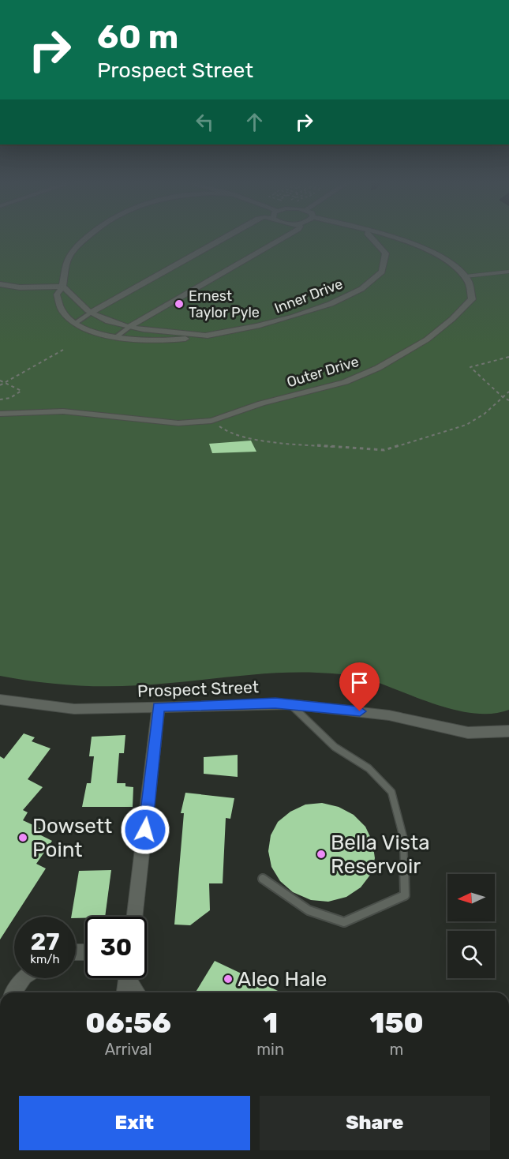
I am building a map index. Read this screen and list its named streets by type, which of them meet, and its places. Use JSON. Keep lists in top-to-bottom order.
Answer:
{
  "streets": {
    "street": ["Inner Drive", "Outer Drive", "Prospect Street"]
  },
  "places": [
    "Ernest Taylor Pyle",
    "Dowsett Point",
    "Bella Vista Reservoir",
    "Aleo Hale"
  ],
  "north": "left",
  "page": {
    "turn": ["60 m", "Prospect Street"],
    "speed": "27 km/h",
    "limit": "30",
    "eta": [
      "06:56",
      "Arrival",
      "1",
      "min",
      "150",
      "m"
    ],
    "buttons": ["Exit", "Share"]
  }
}
